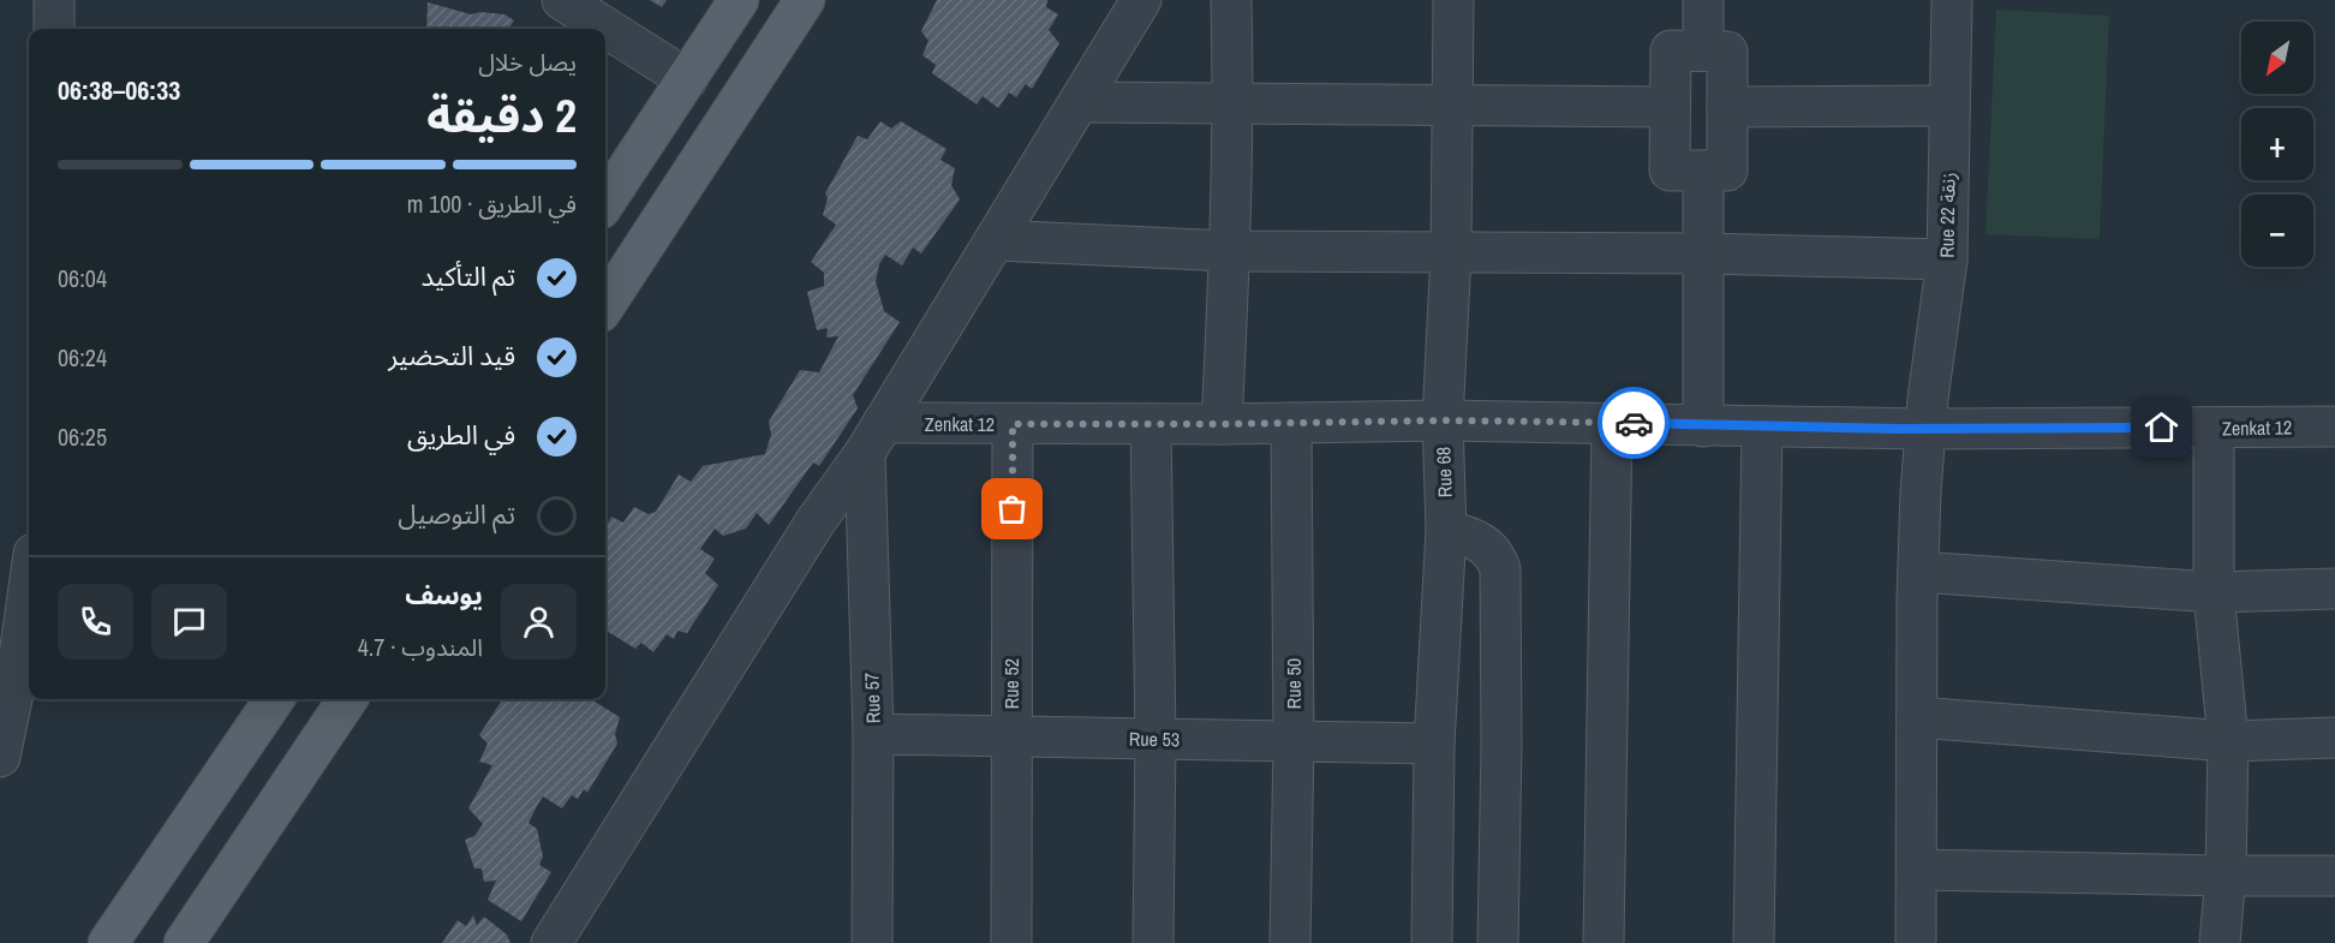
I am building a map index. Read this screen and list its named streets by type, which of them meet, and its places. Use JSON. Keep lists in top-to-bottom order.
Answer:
{
  "streets": {
    "street": [
      "Rue 22 زنقة",
      "Zenkat 12",
      "Rue 68",
      "Rue 52",
      "Rue 50",
      "Rue 57",
      "Rue 53"
    ]
  },
  "crossings": [
    ["Rue 22 زنقة", "Zenkat 12"],
    ["Zenkat 12", "Rue 68"],
    ["Zenkat 12", "Rue 52"],
    ["Zenkat 12", "Rue 50"],
    ["Zenkat 12", "Rue 57"],
    ["Rue 68", "Rue 53"],
    ["Rue 52", "Rue 53"],
    ["Rue 50", "Rue 53"],
    ["Rue 57", "Rue 53"]
  ],
  "north": "bottom left",
  "page": {
    "map_buttons": ["+", "−"],
    "heading": ["2 دقيقة", "يصل خلال", "06:33–06:38"],
    "panel": ["يوسف", "المندوب · 4.7"],
    "bar": "في الطريق · 100 m",
    "list": [
      ["تم التأكيد", "06:04"],
      ["قيد التحضير", "06:24"],
      ["في الطريق", "06:25"],
      "تم التوصيل"
    ]
  }
}
